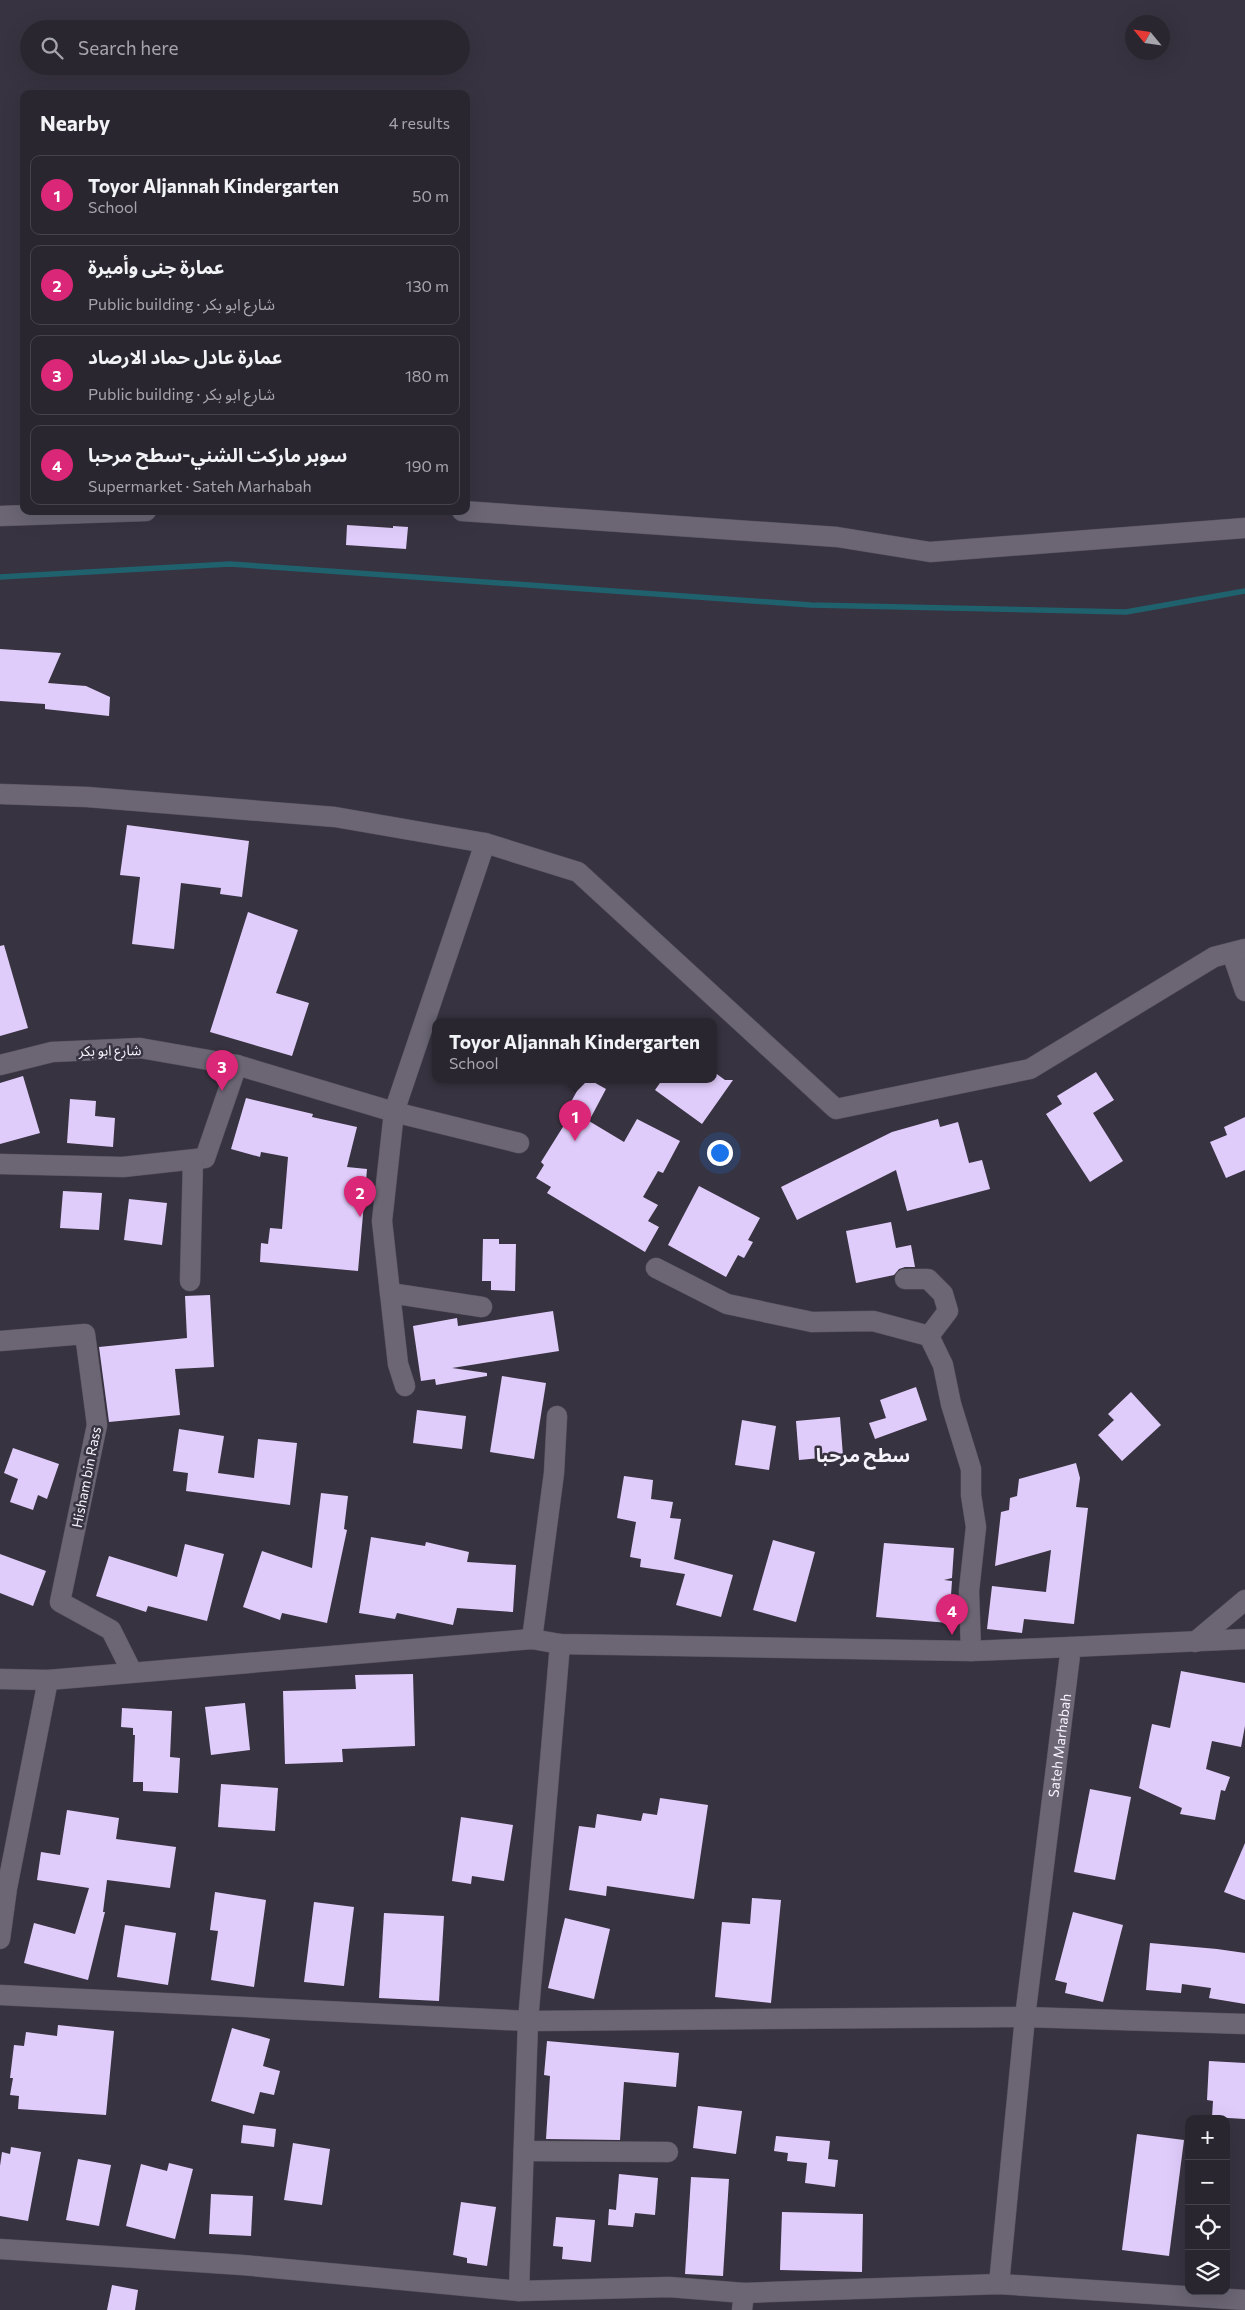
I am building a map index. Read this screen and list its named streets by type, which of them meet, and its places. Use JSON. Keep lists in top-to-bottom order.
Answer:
{
  "streets": {
    "street": ["شارع ابو بكر", "Hisham bin Rass", "Sateh Marhabah"]
  },
  "districts": ["سطح مرحبا"],
  "north": "top left",
  "page": {
    "search": "Search here",
    "heading": ["Nearby", "4 results"],
    "list": [
      {
        "mark": "1",
        "name": "Toyor Aljannah Kindergarten",
        "note": "School",
        "value": "50 m"
      },
      {
        "mark": "2",
        "name": "عمارة جنى وأميرة",
        "note": "Public building · شارع ابو بكر",
        "value": "130 m"
      },
      {
        "mark": "3",
        "name": "عمارة عادل حماد الارصاد",
        "note": "Public building · شارع ابو بكر",
        "value": "180 m"
      },
      {
        "mark": "4",
        "name": "سوبر ماركت الشني-سطح مرحبا",
        "note": "Supermarket · Sateh Marhabah",
        "value": "190 m"
      }
    ],
    "popup": ["Toyor Aljannah Kindergarten", "School"],
    "pins": [
      "3",
      "1",
      "2",
      "4"
    ],
    "map_buttons": ["+", "−"]
  }
}
